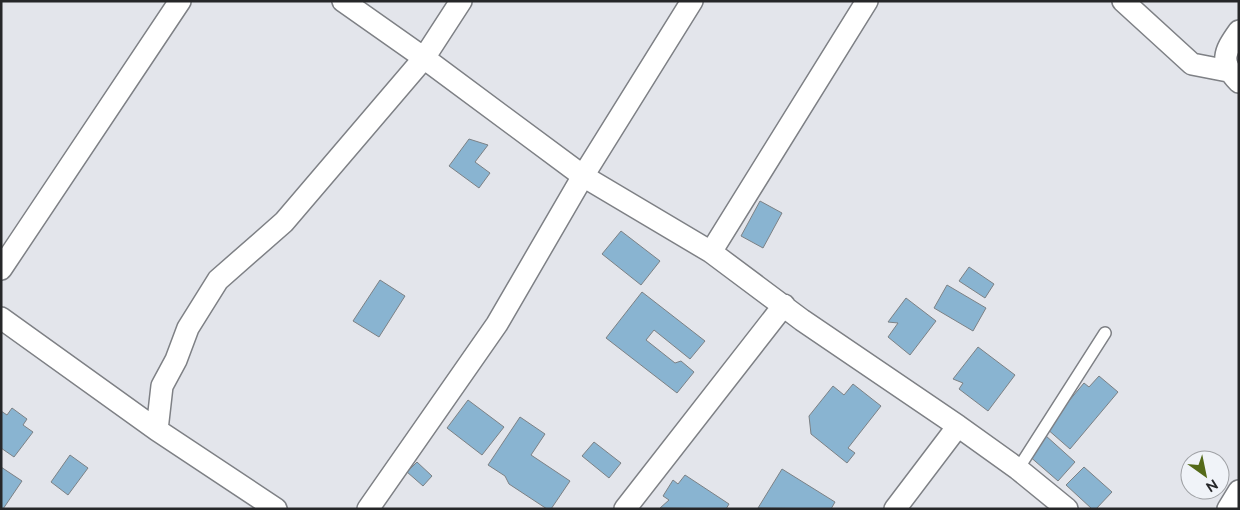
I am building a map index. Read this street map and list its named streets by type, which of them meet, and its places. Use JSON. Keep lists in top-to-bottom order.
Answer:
{
  "north": "bottom right"
}
